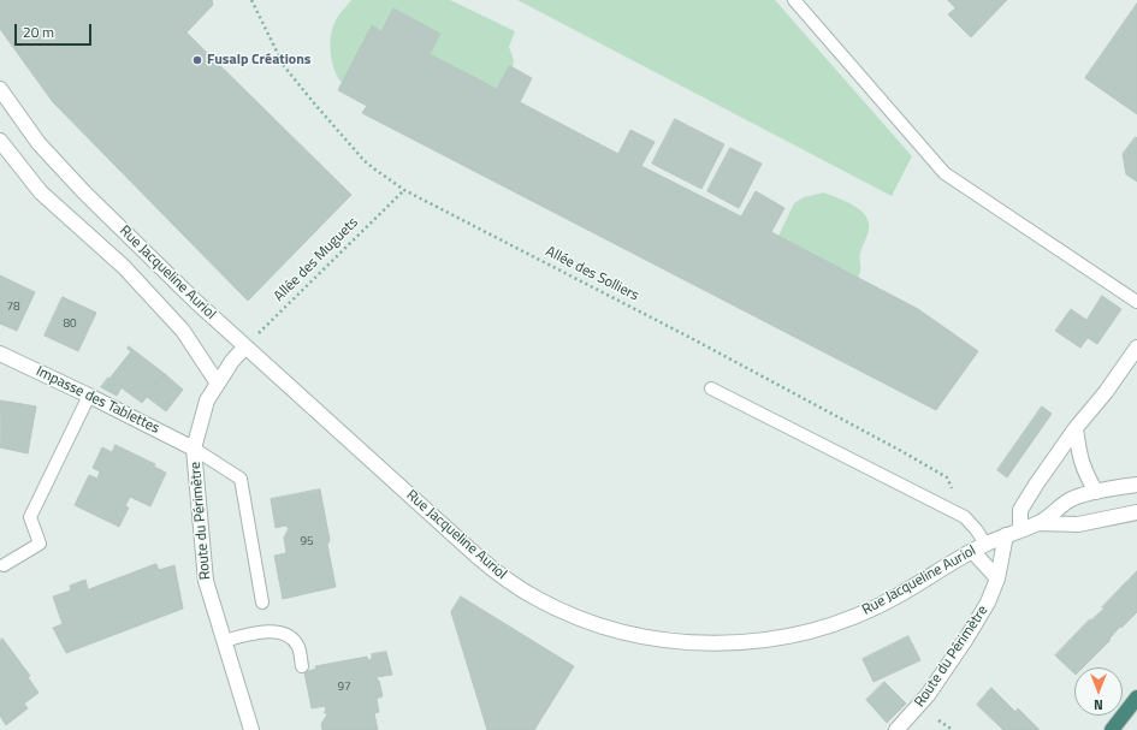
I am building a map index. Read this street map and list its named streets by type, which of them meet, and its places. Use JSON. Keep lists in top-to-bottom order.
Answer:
{
  "streets": {
    "street": ["Rue Jacqueline Auriol", "Impasse des Tablettes", "Route du Périmètre"],
    "path": ["Allée des Muguets", "Allée des Solliers"]
  },
  "crossings": [
    ["Allée des Muguets", "Rue Jacqueline Auriol"],
    ["Allée des Muguets", "Allée des Solliers"],
    ["Allée des Muguets", "Route du Périmètre"],
    ["Rue Jacqueline Auriol", "Route du Périmètre"],
    ["Impasse des Tablettes", "Route du Périmètre"]
  ],
  "places": ["Fusalp Créations"],
  "house_numbers": [
    "78",
    "80",
    "95",
    "97"
  ],
  "scale_bar": "20 m",
  "north": "bottom"
}
